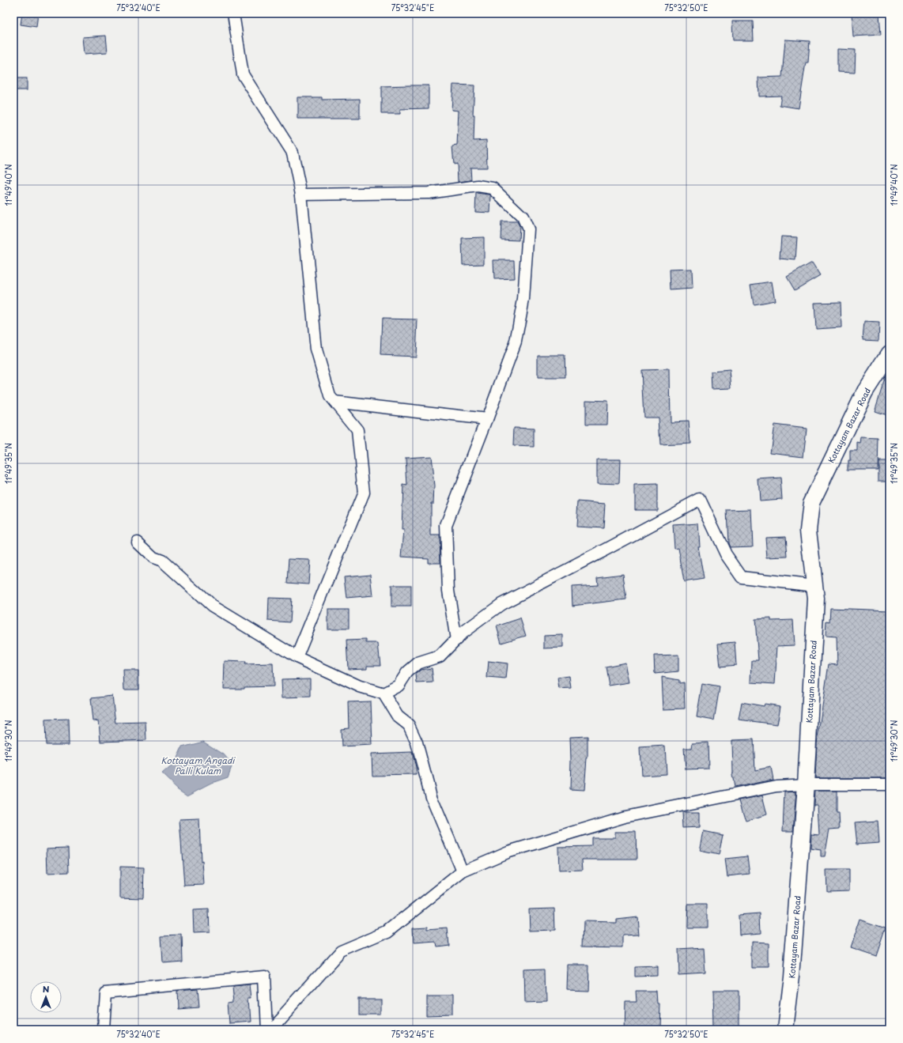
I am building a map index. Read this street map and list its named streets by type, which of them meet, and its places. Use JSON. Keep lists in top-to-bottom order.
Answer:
{
  "streets": {
    "main road": ["Kottayam Bazar Road"]
  },
  "water": ["Kottayam Angadi Palli Kulam"],
  "north": "top",
  "coordinates": [
    "75°32'40\"E",
    "75°32'45\"E",
    "75°32'50\"E",
    "11°49'40\"N",
    "11°49'35\"N",
    "11°49'30\"N"
  ]
}
